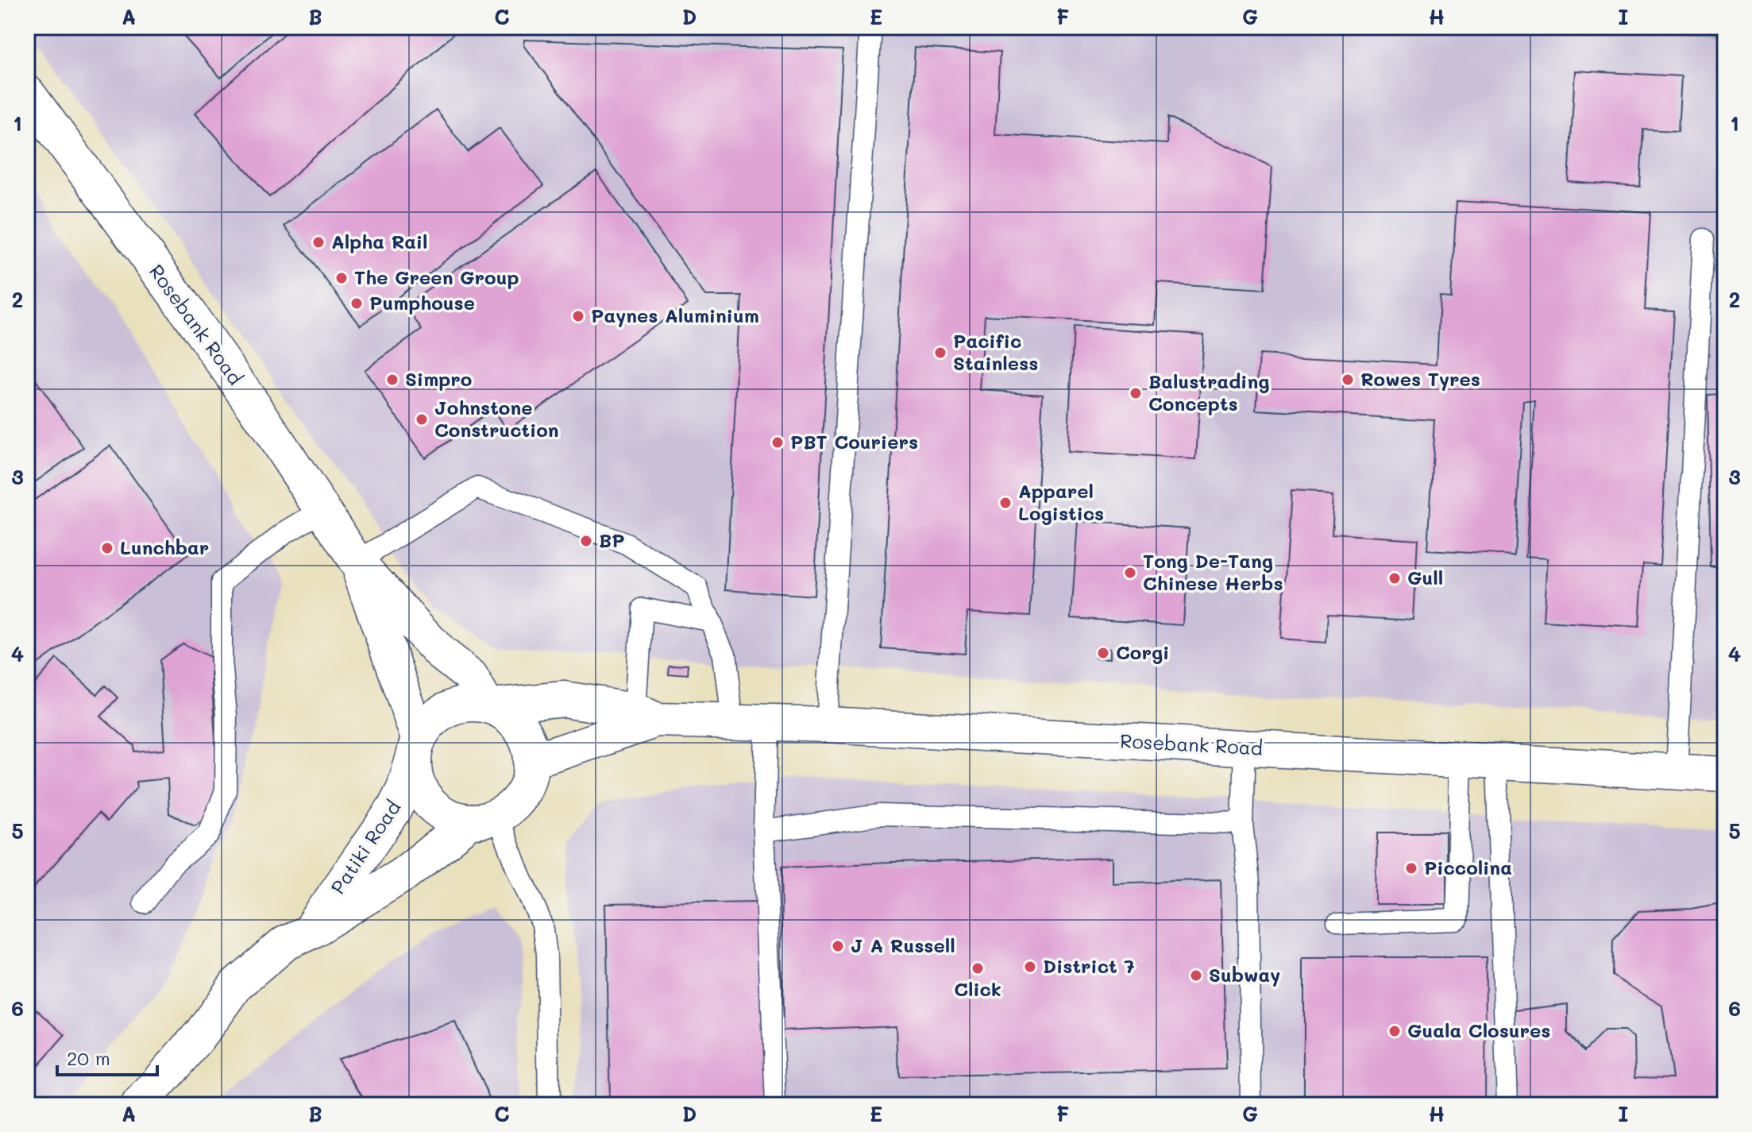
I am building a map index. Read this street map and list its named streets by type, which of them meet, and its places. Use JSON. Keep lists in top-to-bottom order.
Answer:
{
  "streets": {
    "main road": ["Rosebank Road", "Patiki Road"]
  },
  "crossings": [
    ["Rosebank Road", "Patiki Road"]
  ],
  "places": [
    "Alpha Rail",
    "The Green Group",
    "Pumphouse",
    "Paynes Aluminium",
    "Pacific Stainless",
    "Simpro",
    "Rowes Tyres",
    "Balustrading Concepts",
    "Johnstone Construction",
    "PBT Couriers",
    "Apparel Logistics",
    "BP",
    "Lunchbar",
    "Tong De-Tang Chinese Herbs",
    "Gull",
    "Corgi",
    "Piccolina",
    "J A Russell",
    "District 7",
    "Click",
    "Subway",
    "Guala Closures"
  ],
  "scale_bar": "20 m",
  "grid": {
    "columns": [
      "A",
      "B",
      "C",
      "D",
      "E",
      "F",
      "G",
      "H",
      "I"
    ],
    "rows": [
      "1",
      "2",
      "3",
      "4",
      "5",
      "6"
    ]
  }
}
